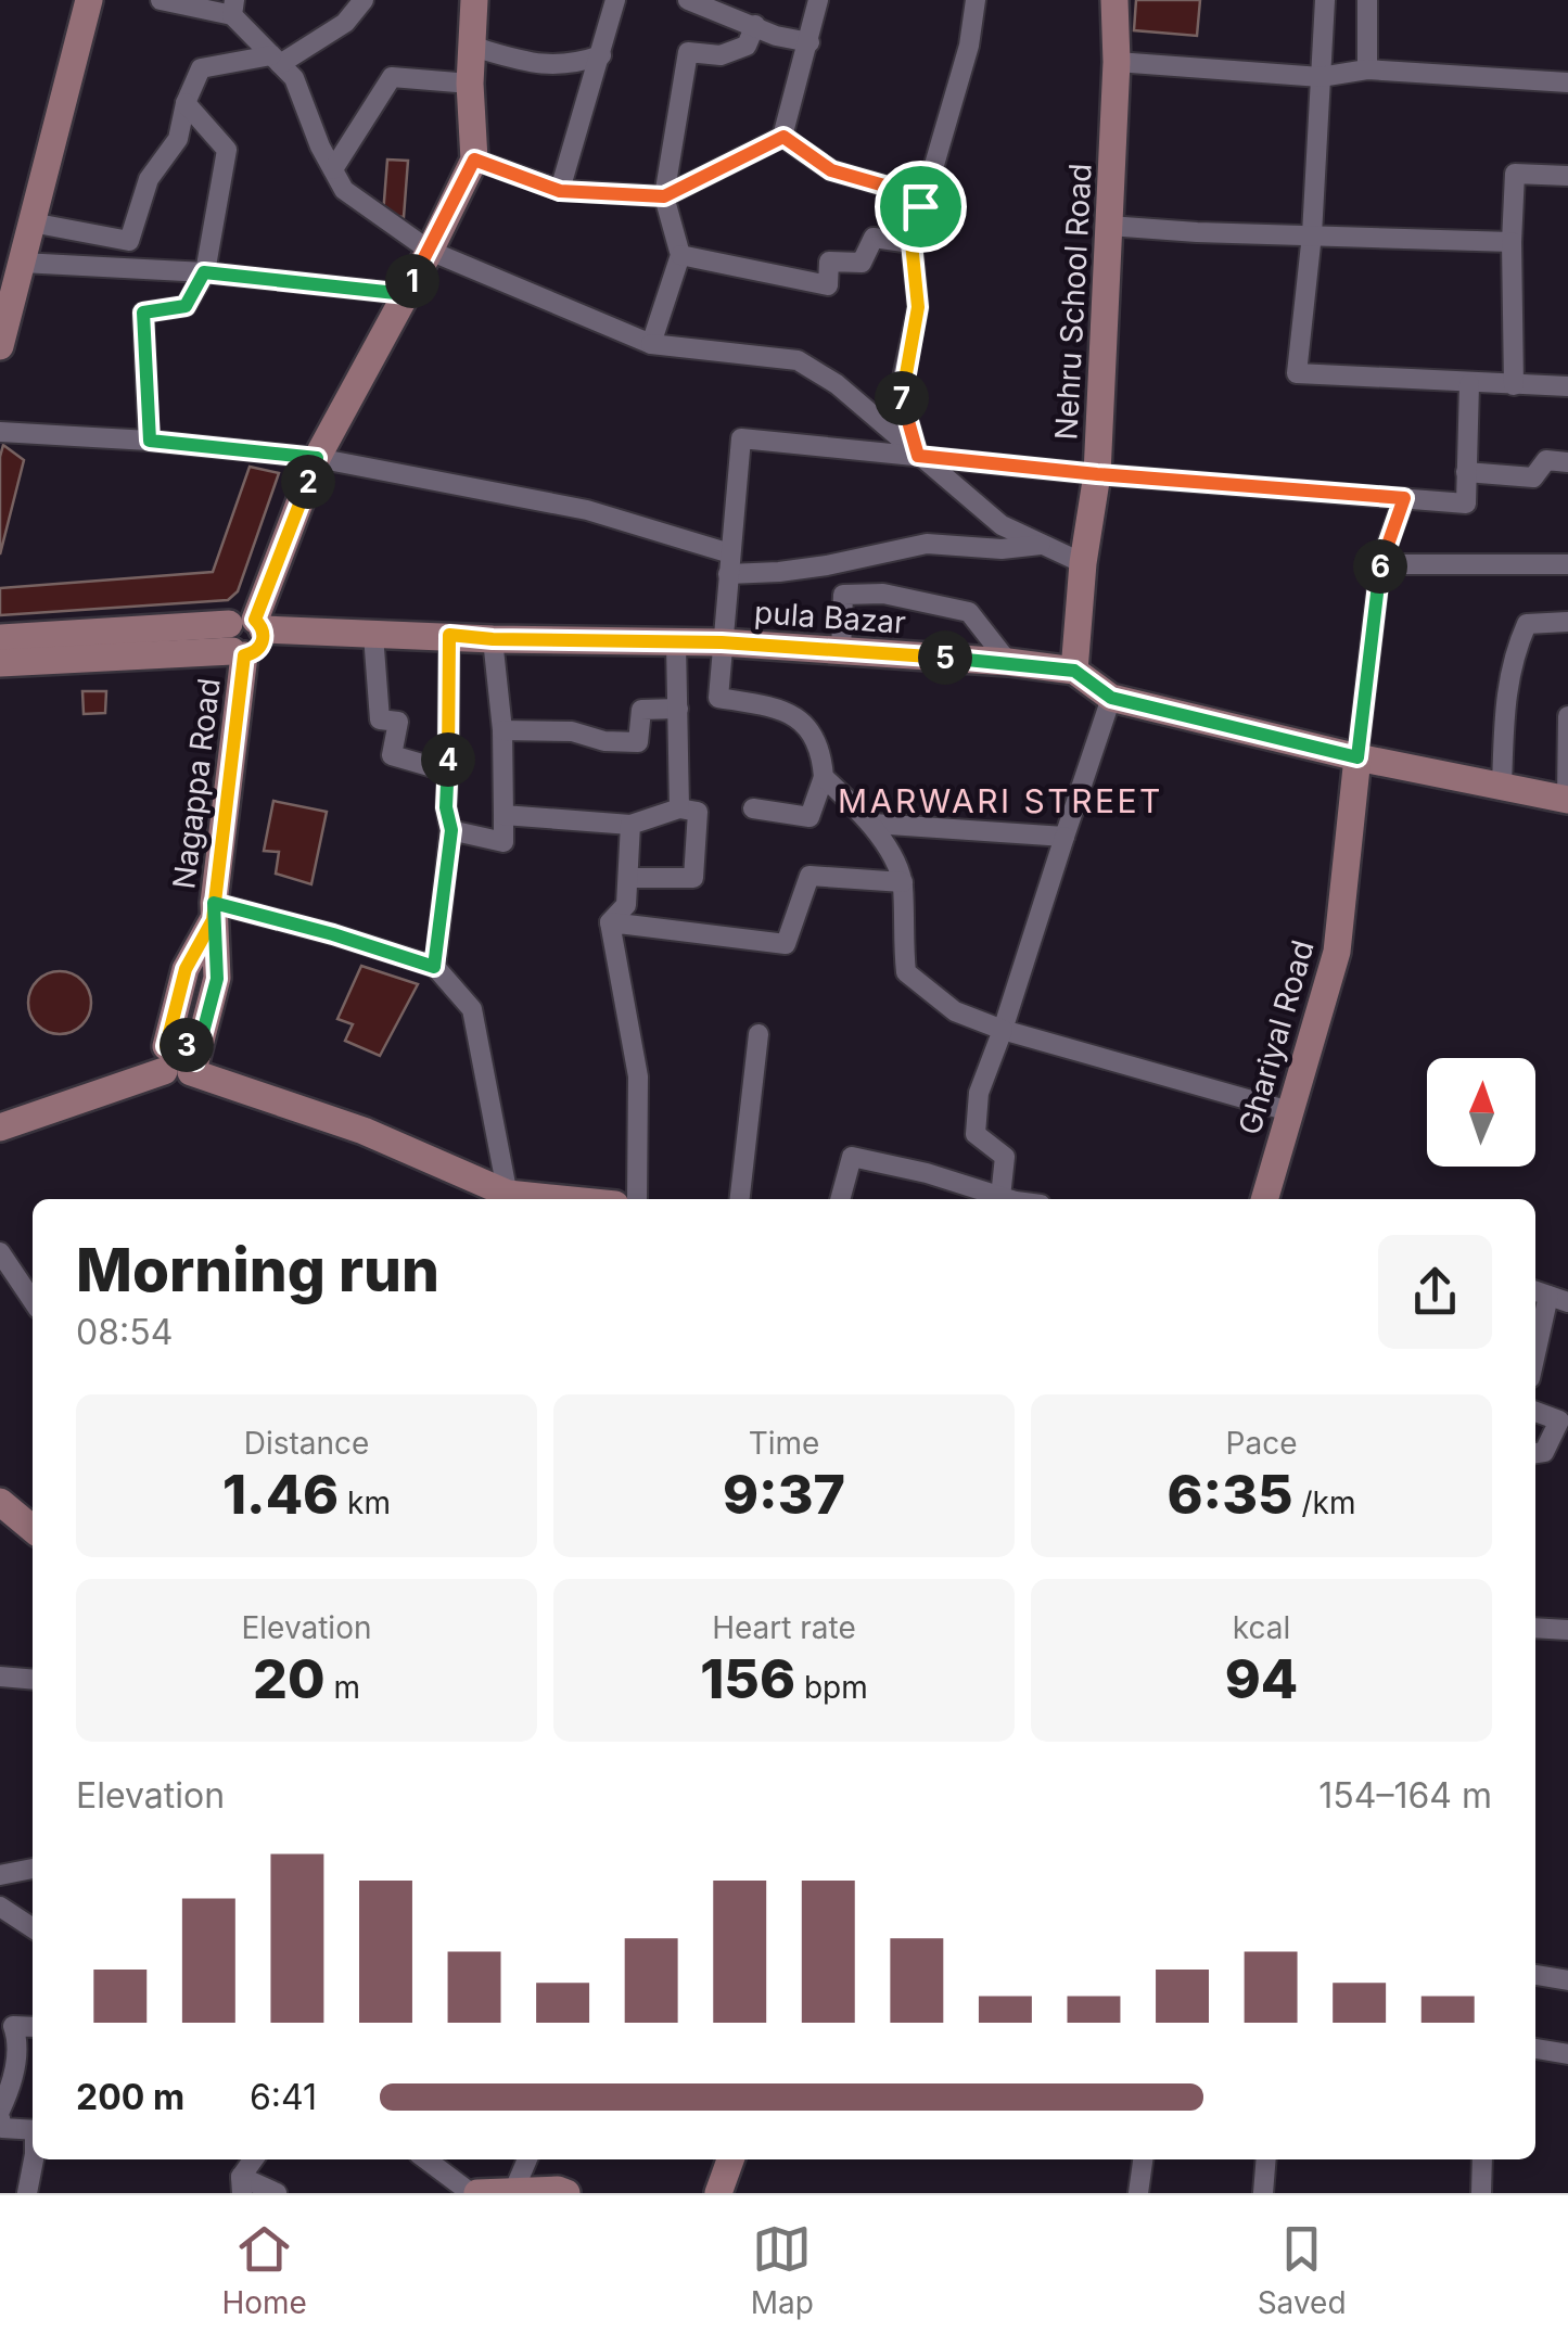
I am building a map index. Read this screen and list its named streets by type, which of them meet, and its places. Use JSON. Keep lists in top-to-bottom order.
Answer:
{
  "streets": {
    "street": [
      "Nehru School Road",
      "pula Bazar",
      "Nagappa Road",
      "Ghariyal Road"
    ]
  },
  "crossings": [
    ["Nehru School Road", "pula Bazar"],
    ["pula Bazar", "Nagappa Road"],
    ["pula Bazar", "Ghariyal Road"]
  ],
  "districts": ["MARWARI STREET"],
  "north": "top",
  "page": {
    "pins": [
      "1",
      "7",
      "2",
      "6",
      "5",
      "4",
      "3"
    ],
    "heading": ["Morning run", "08:54"],
    "stats": [
      ["Distance", "1.46 km"],
      ["Time", "9:37"],
      ["Pace", "6:35 /km"],
      ["Elevation", "20 m"],
      ["Heart rate", "156 bpm"],
      ["kcal", "94"]
    ],
    "chart": ["Elevation", "154–164 m"],
    "list": [
      {
        "name": "200 m",
        "note": "6:41"
      }
    ],
    "tabs": ["Home", "Map", "Saved"]
  }
}
